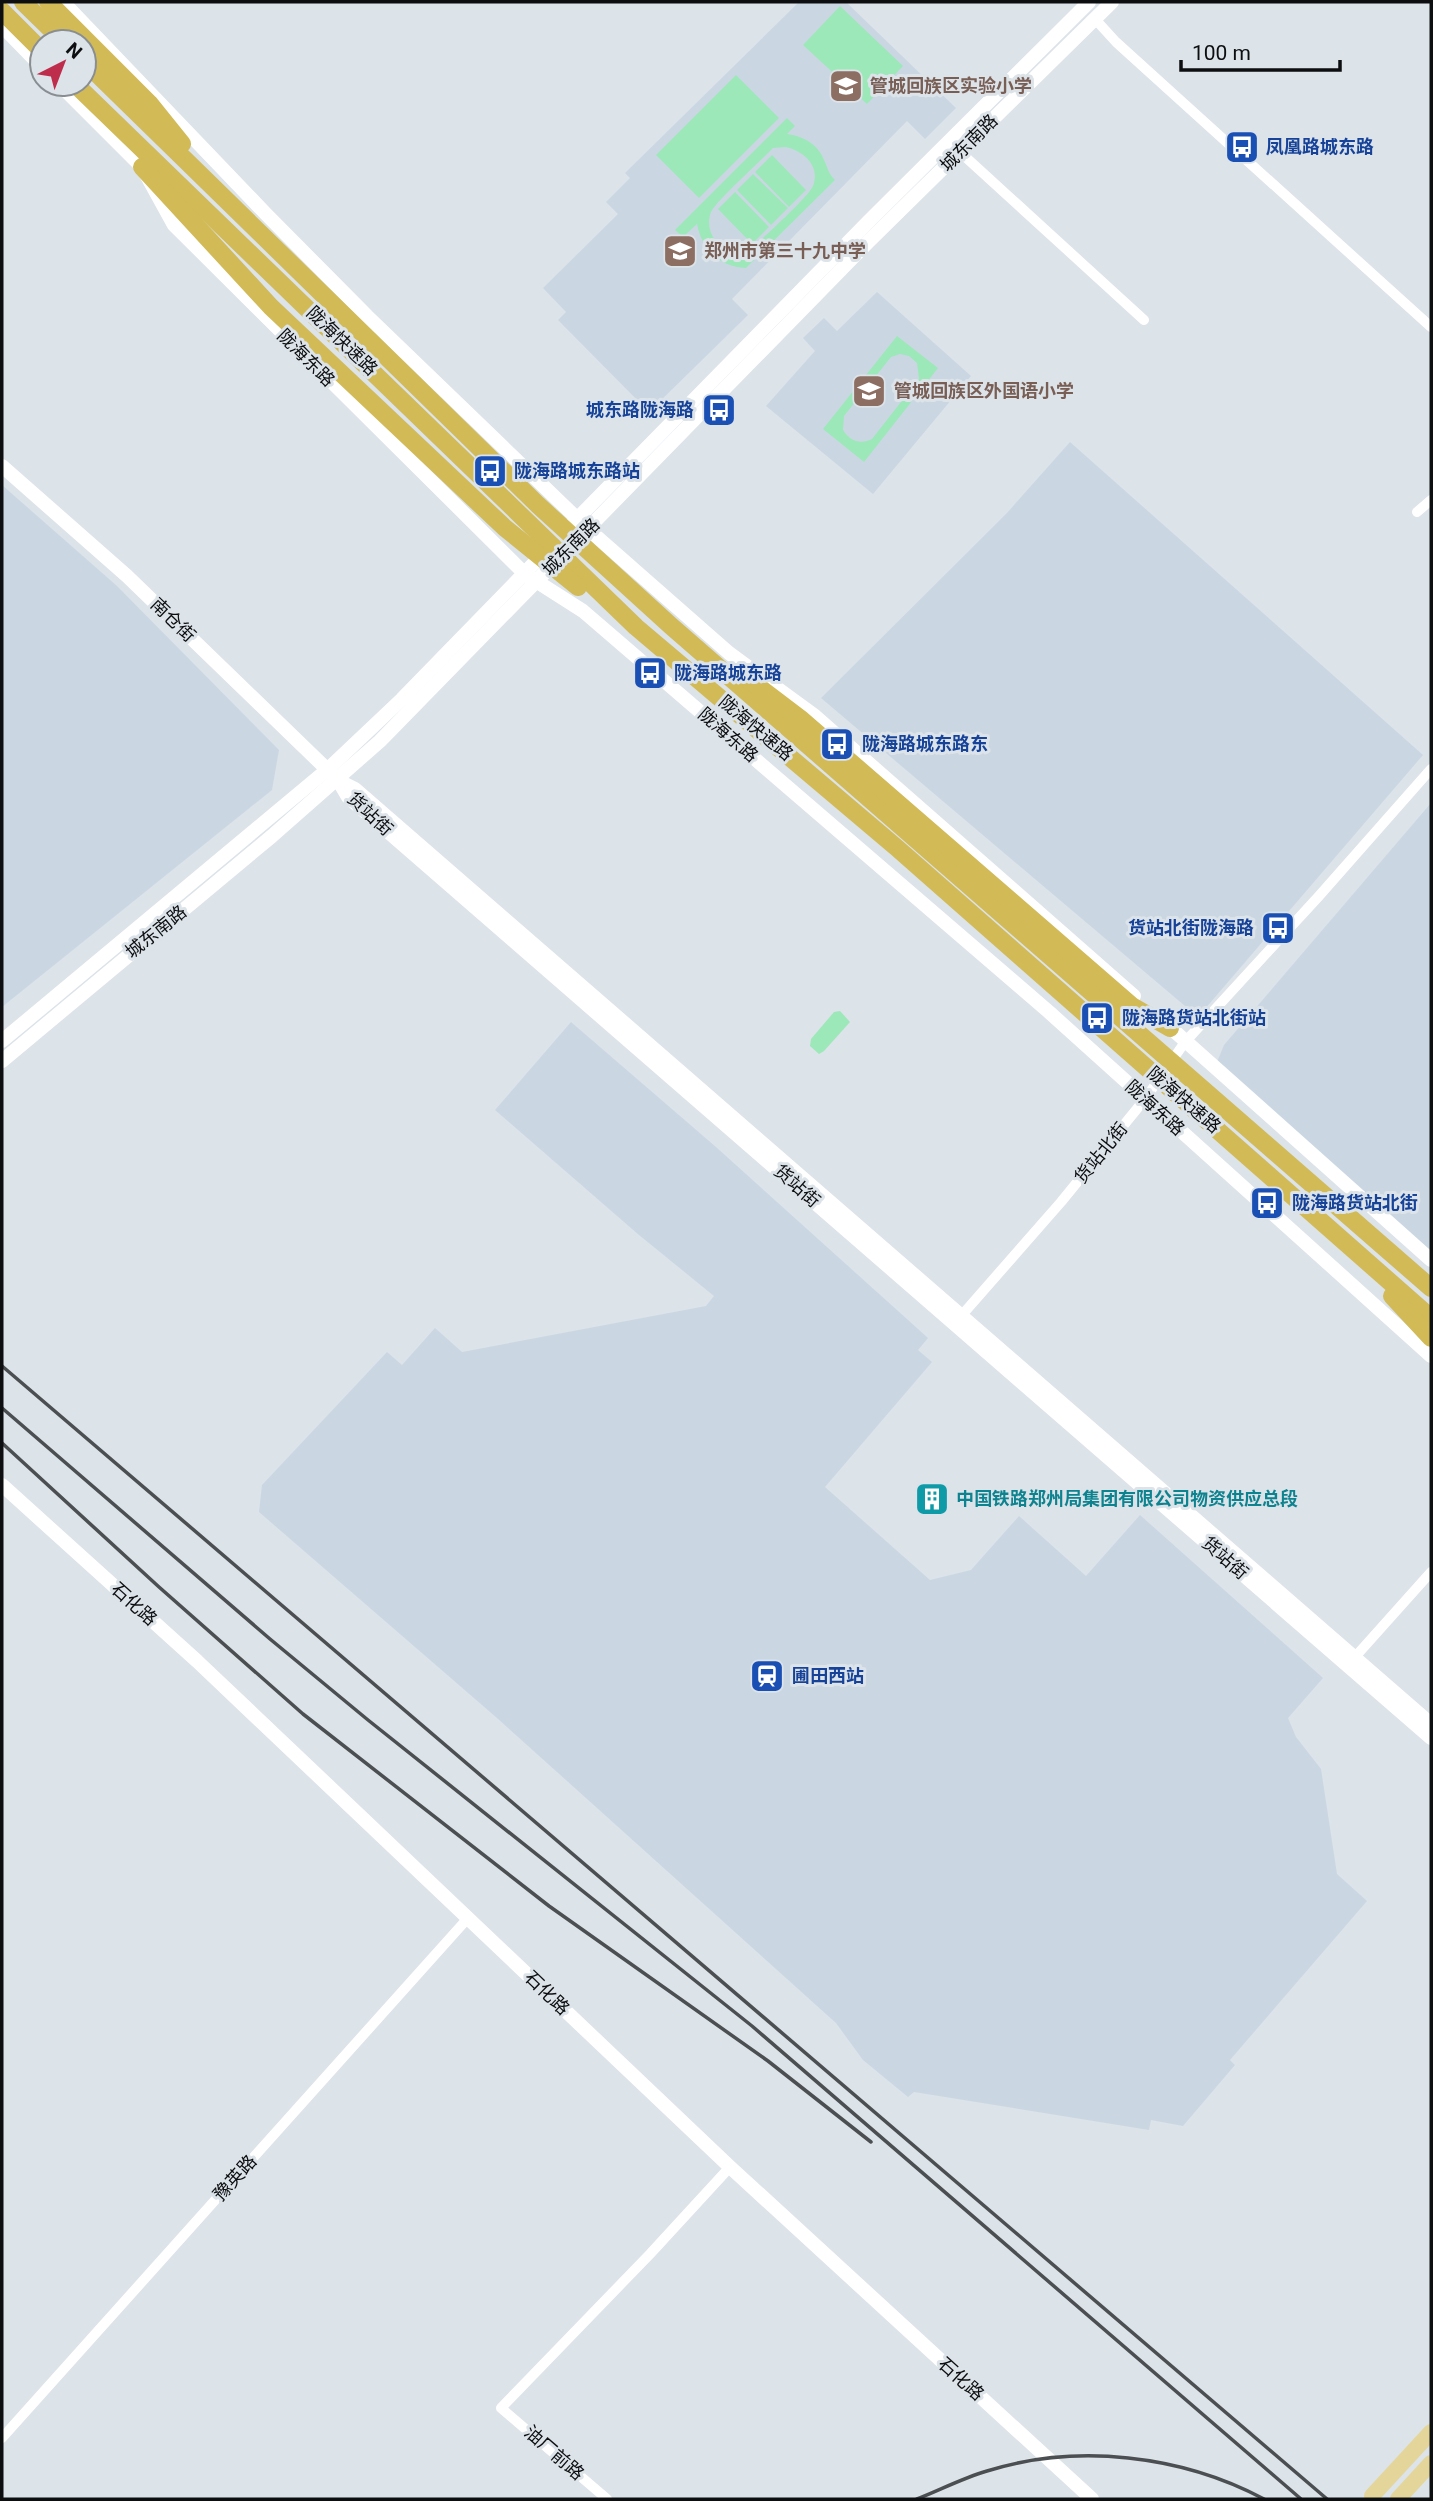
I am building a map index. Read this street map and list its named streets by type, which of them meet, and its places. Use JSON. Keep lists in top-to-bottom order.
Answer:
{
  "streets": {
    "highway": ["陇海快速路"],
    "street": [
      "城东南路",
      "陇海东路",
      "南仓街",
      "货站街",
      "货站北街",
      "石化路",
      "豫英路",
      "油厂前路"
    ]
  },
  "crossings": [
    ["城东南路", "陇海东路"],
    ["城东南路", "南仓街"],
    ["城东南路", "货站街"],
    ["陇海东路", "货站北街"],
    ["南仓街", "货站街"],
    ["货站街", "货站北街"],
    ["石化路", "豫英路"],
    ["石化路", "油厂前路"]
  ],
  "places": {
    "school or university": ["管城回族区实验小学", "郑州市第三十九中学", "管城回族区外国语小学"],
    "bus stop": [
      "凤凰路城东路",
      "城东路陇海路",
      "陇海路城东路站",
      "陇海路城东路",
      "陇海路城东路东",
      "货站北街陇海路",
      "陇海路货站北街站",
      "陇海路货站北街"
    ],
    "building": ["中国铁路郑州局集团有限公司物资供应总段"],
    "station": ["圃田西站"]
  },
  "scale_bar": "100 m",
  "north": "top right"
}
